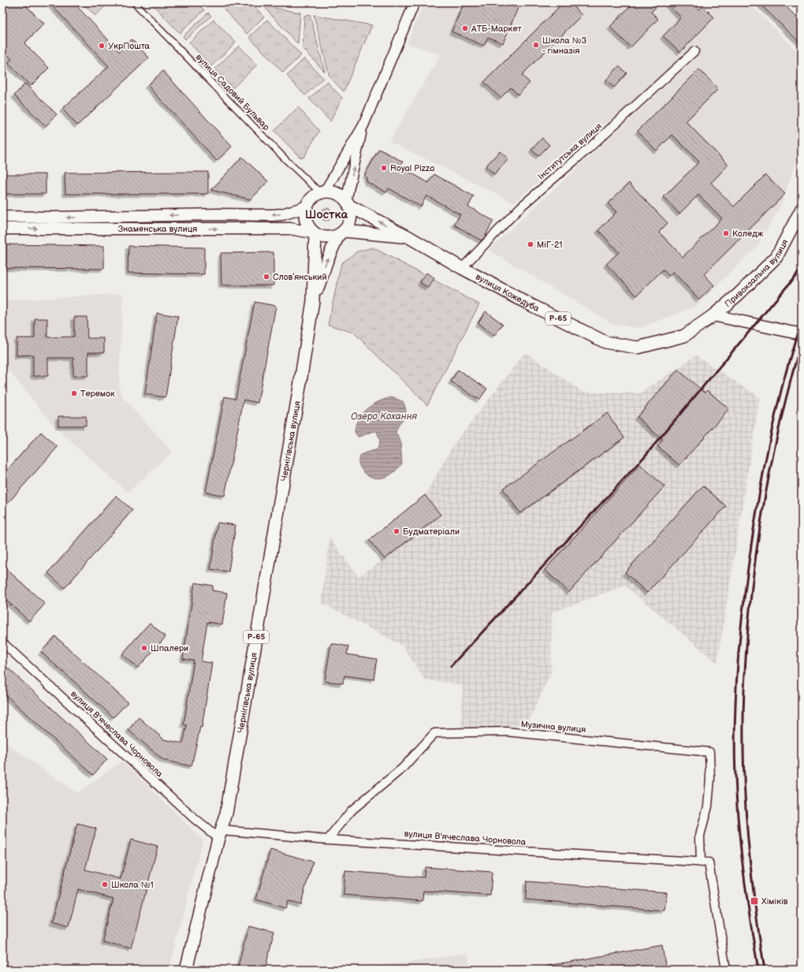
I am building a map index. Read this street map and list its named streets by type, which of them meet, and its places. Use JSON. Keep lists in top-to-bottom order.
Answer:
{
  "streets": {
    "main road": [
      "Знаменська вулиця",
      "Привокзальна вулиця",
      "вулиця Кожедуба",
      "Р-65",
      "Чернігівська вулиця"
    ],
    "street": [
      "вулиця Садовий Бульвар",
      "Інститутська вулиця",
      "Музична вулиця",
      "вулиця В'ячеслава Чорновола"
    ]
  },
  "crossings": [
    ["вулиця Садовий Бульвар", "Знаменська вулиця"],
    ["вулиця Садовий Бульвар", "вулиця Кожедуба"],
    ["вулиця Садовий Бульвар", "Р-65"],
    ["вулиця Садовий Бульвар", "Чернігівська вулиця"],
    ["Інститутська вулиця", "вулиця Кожедуба"],
    ["Знаменська вулиця", "вулиця Кожедуба"],
    ["Знаменська вулиця", "Р-65"],
    ["Знаменська вулиця", "Чернігівська вулиця"],
    ["Привокзальна вулиця", "вулиця Кожедуба"],
    ["вулиця Кожедуба", "Р-65"],
    ["вулиця Кожедуба", "Чернігівська вулиця"],
    ["Р-65", "Чернігівська вулиця"],
    ["Чернігівська вулиця", "вулиця В'ячеслава Чорновола"],
    ["Музична вулиця", "вулиця В'ячеслава Чорновола"]
  ],
  "districts": ["Шостка"],
  "water": ["Озеро Кохання"],
  "places": {
    "other": [
      "АТБ-Маркет",
      "Школа №3 - гімназія",
      "УкрПошта",
      "Royal Pizza",
      "Коледж",
      "МіГ-21",
      "Слов’янський",
      "Теремок",
      "Будматеріали",
      "Шпалери",
      "Школа №1"
    ],
    "transit": ["Хіміків"]
  }
}
